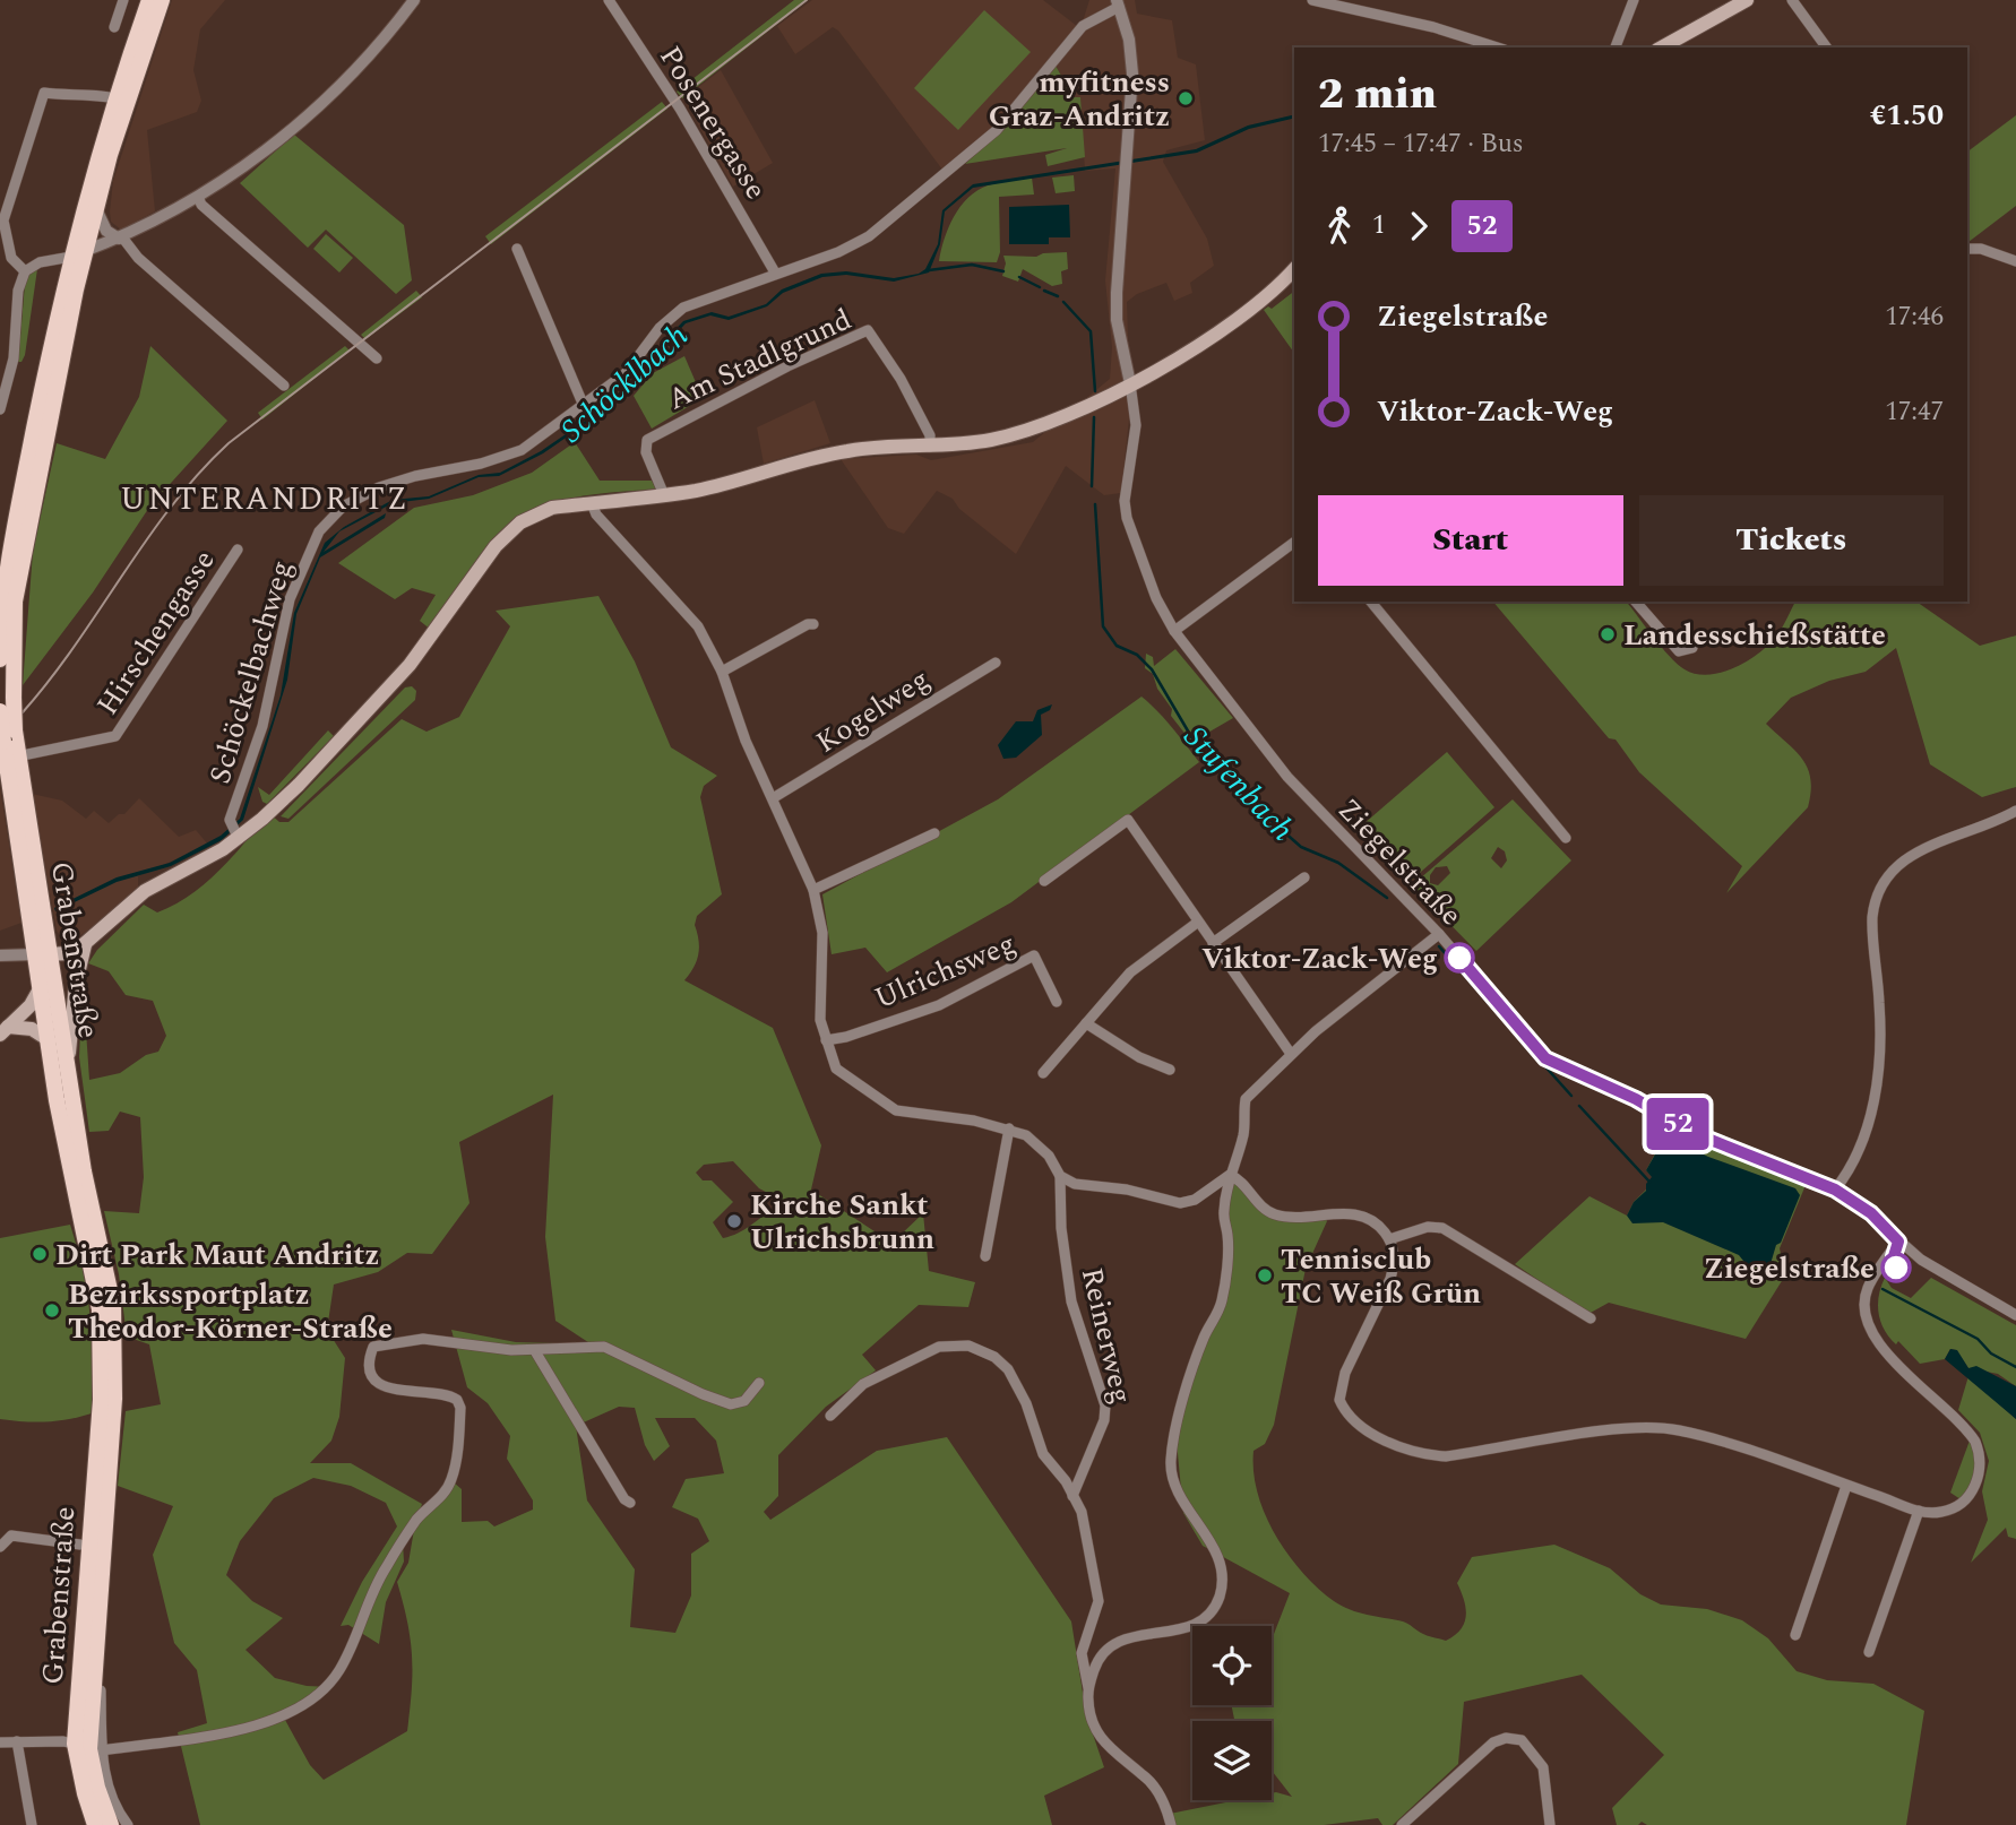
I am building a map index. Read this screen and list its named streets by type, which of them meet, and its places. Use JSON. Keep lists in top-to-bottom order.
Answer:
{
  "streets": {
    "main road": ["Grabenstraße"],
    "street": [
      "Posenergasse",
      "Am Stadlgrund",
      "Hirschengasse",
      "Schöckelbachweg",
      "Kogelweg",
      "Ziegelstraße",
      "Ulrichsweg",
      "Reinerweg"
    ]
  },
  "crossings": [
    ["Posenergasse", "Schöckelbachweg"],
    ["Hirschengasse", "Grabenstraße"]
  ],
  "districts": ["UNTERANDRITZ"],
  "water": ["Schöcklbach", "Stufenbach"],
  "places": [
    "myfitness Graz-Andritz",
    "Landesschießstätte",
    "Viktor-Zack-Weg",
    "Kirche Sankt Ulrichsbrunn",
    "Dirt Park Maut Andritz",
    "Ziegelstraße",
    "Tennisclub TC Weiß Grün",
    "Bezirkssportplatz Theodor-Körner-Straße"
  ],
  "lines": ["bus line 52"],
  "page": {
    "on_map": "52",
    "heading": ["2 min", "17:45 – 17:47 · Bus", "€1.50"],
    "legs": ["1", "52"],
    "list": [
      {
        "name": "Ziegelstraße",
        "value": "17:46"
      },
      {
        "name": "Viktor-Zack-Weg",
        "value": "17:47"
      }
    ],
    "buttons": ["Start", "Tickets"]
  }
}
